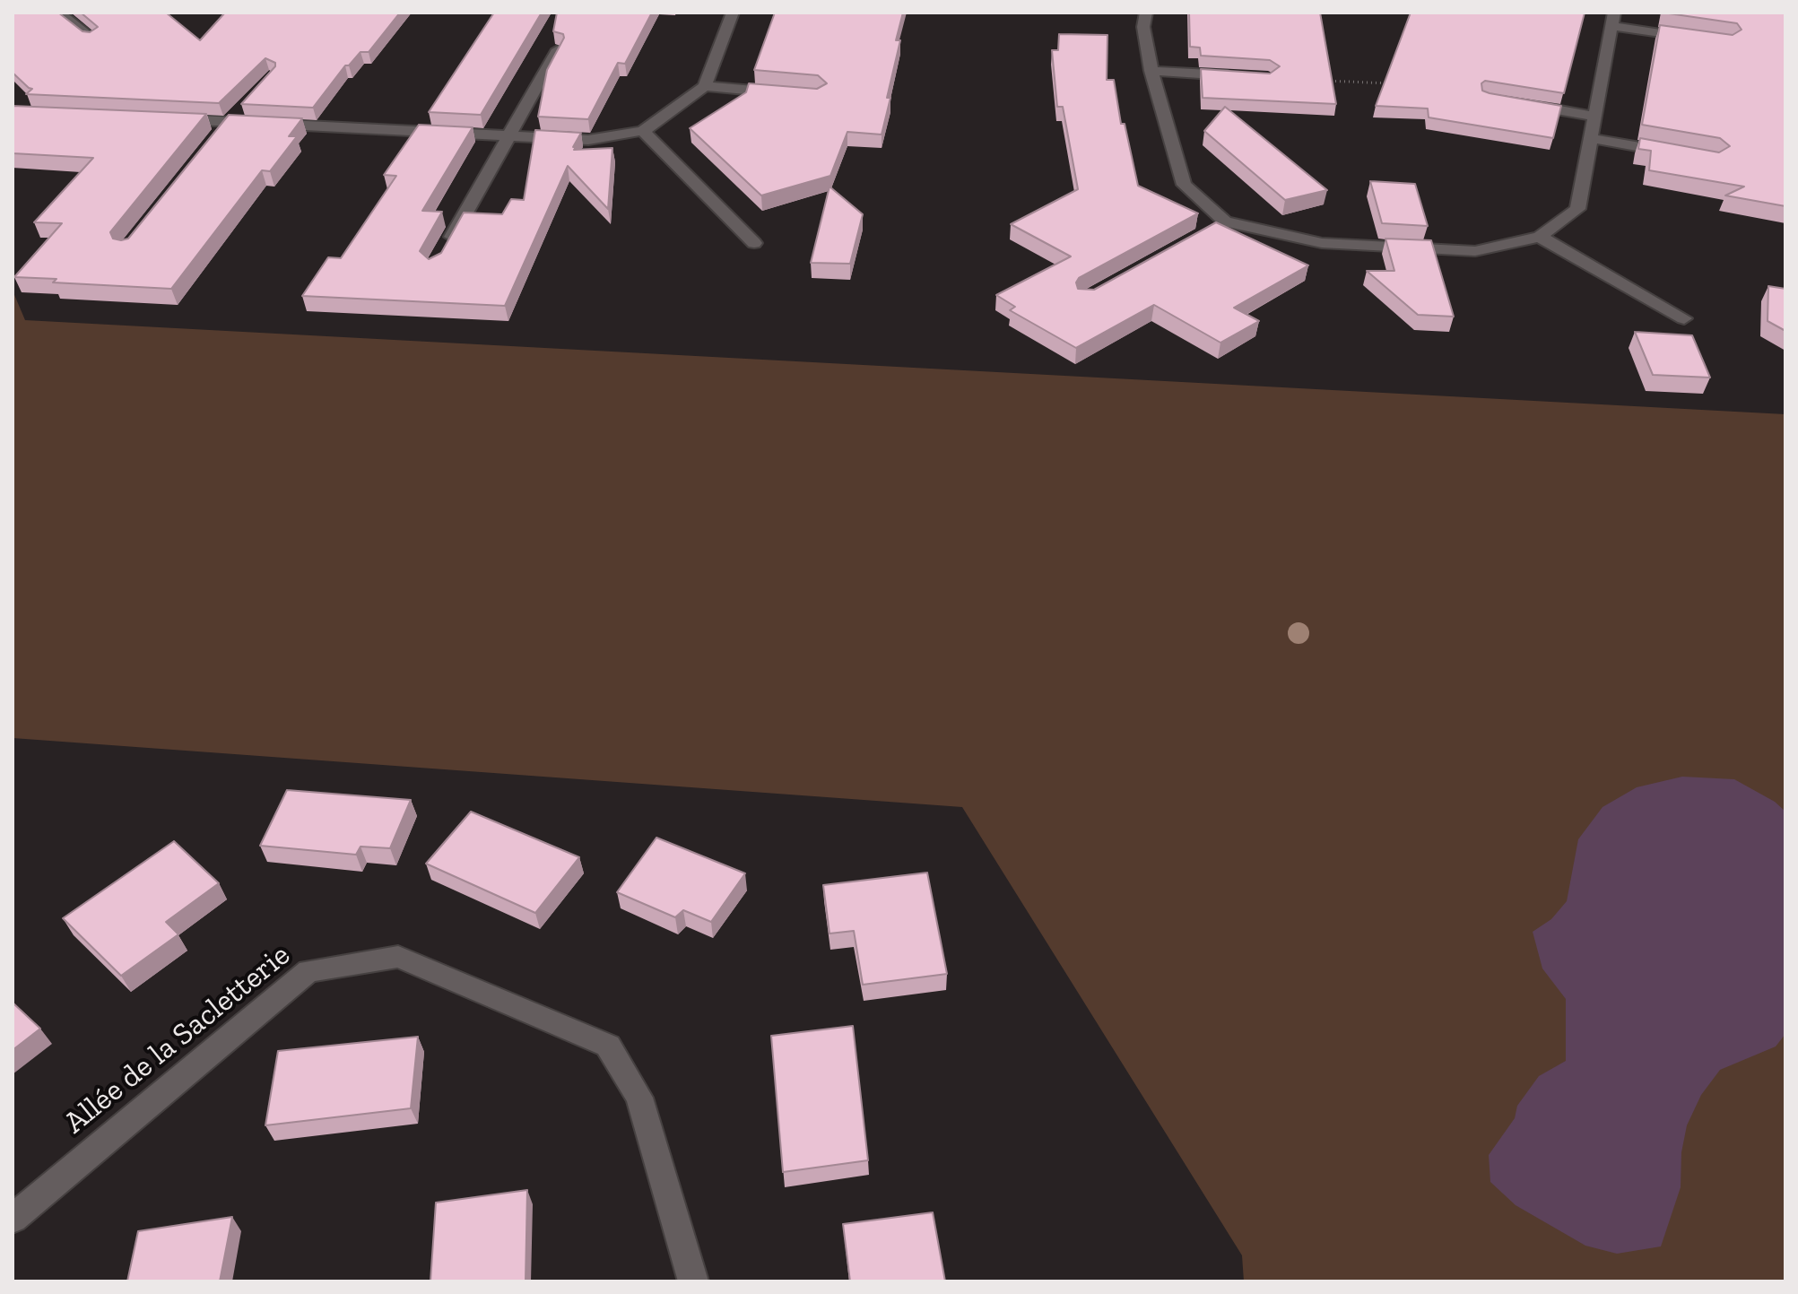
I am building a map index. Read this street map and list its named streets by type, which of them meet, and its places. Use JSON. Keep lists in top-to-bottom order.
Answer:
{
  "streets": {
    "street": ["Allée de la Sacletterie"]
  }
}
